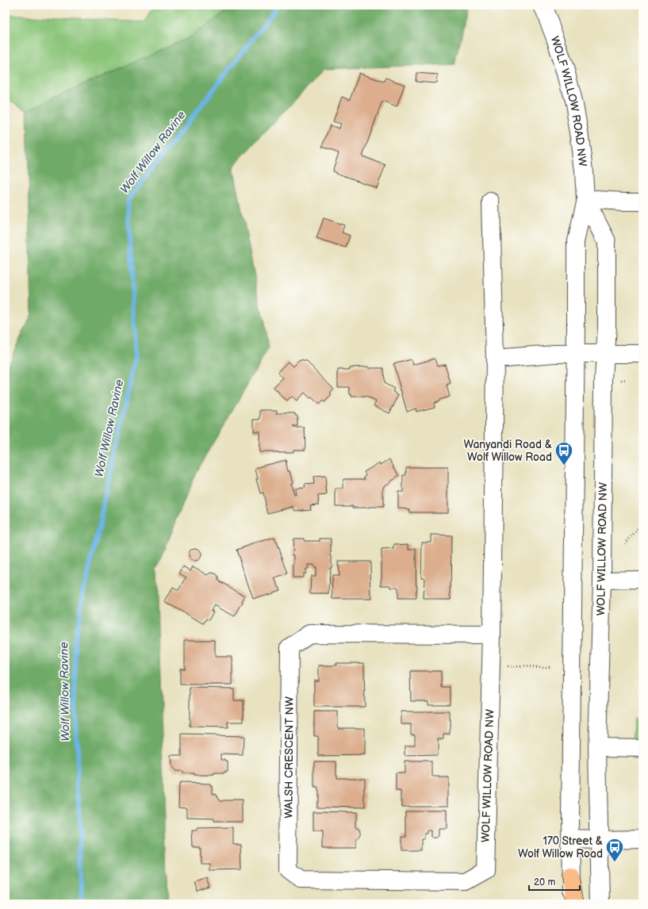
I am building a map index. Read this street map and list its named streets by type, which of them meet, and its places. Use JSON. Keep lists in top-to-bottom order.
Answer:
{
  "streets": {
    "street": ["WOLF WILLOW ROAD NW", "WALSH CRESCENT NW"]
  },
  "crossings": [
    ["WOLF WILLOW ROAD NW", "WALSH CRESCENT NW"]
  ],
  "water": ["Wolf Willow Ravine"],
  "places": {
    "bus stop": ["Wanyandi Road & Wolf Willow Road", "170 Street & Wolf Willow Road"]
  },
  "scale_bar": "20 m"
}
